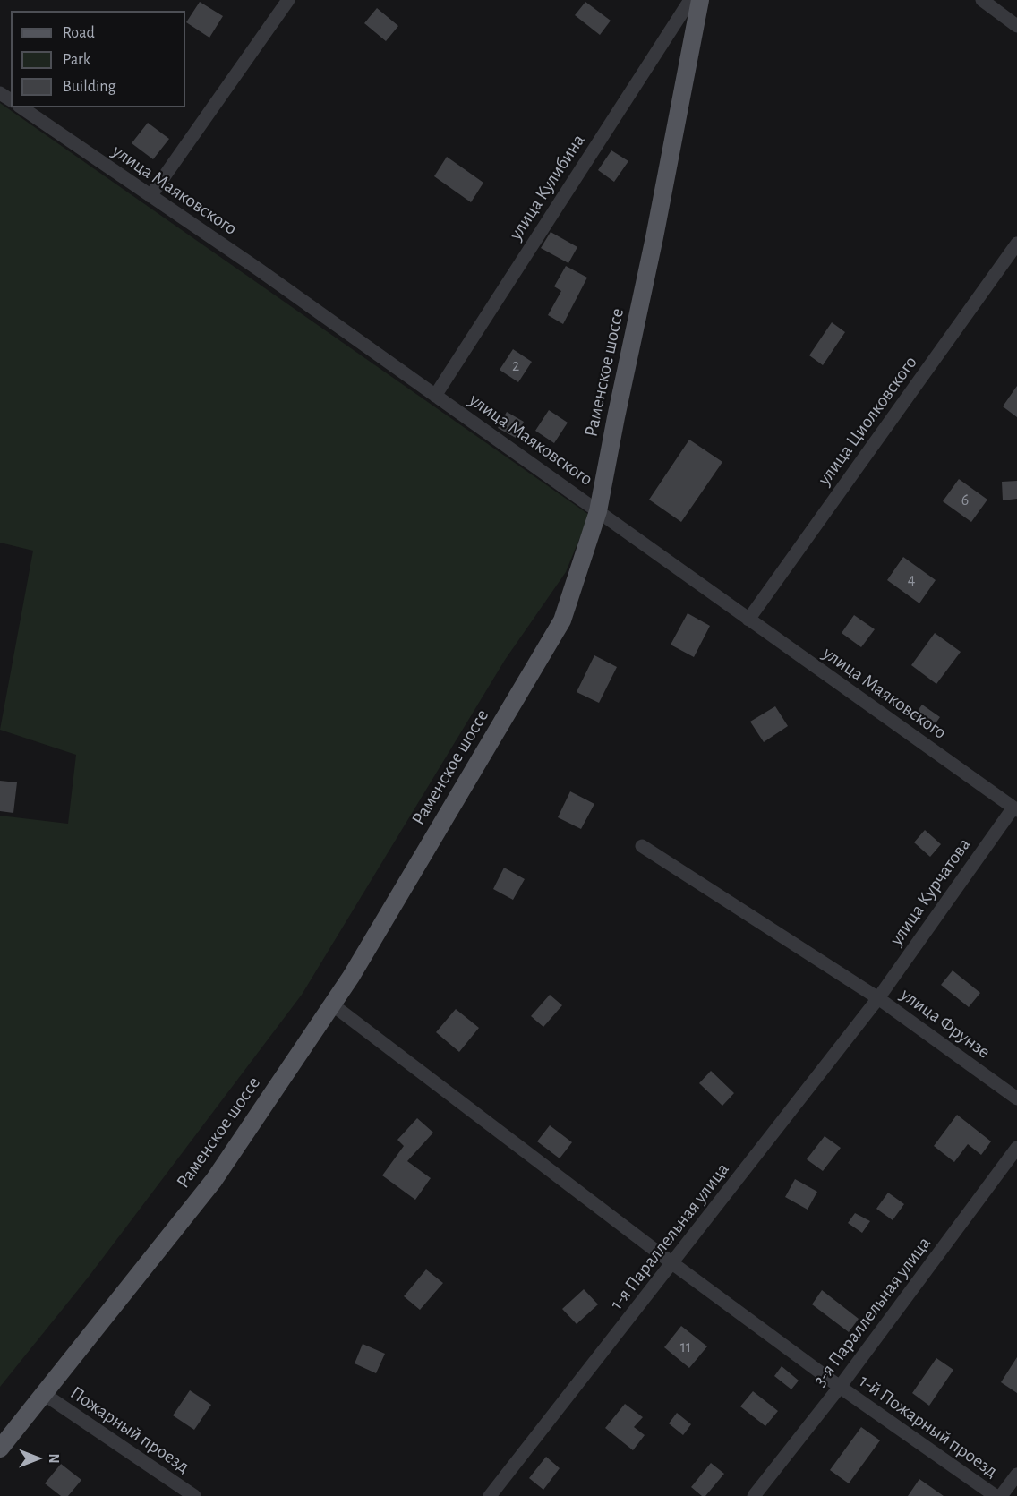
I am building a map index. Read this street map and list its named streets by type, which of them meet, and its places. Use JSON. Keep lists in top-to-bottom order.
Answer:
{
  "streets": {
    "main road": ["Раменское шоссе"],
    "street": [
      "улица Кулибина",
      "улица Маяковского",
      "улица Циолковского",
      "улица Курчатова",
      "улица Фрунзе",
      "1-я Параллельная улица",
      "3-я Параллельная улица",
      "1-й Пожарный проезд",
      "Пожарный проезд"
    ]
  },
  "crossings": [
    ["улица Кулибина", "улица Маяковского"],
    ["улица Маяковского", "Раменское шоссе"],
    ["улица Маяковского", "улица Циолковского"],
    ["улица Маяковского", "улица Курчатова"],
    ["Раменское шоссе", "1-й Пожарный проезд"],
    ["Раменское шоссе", "Пожарный проезд"],
    ["улица Курчатова", "улица Фрунзе"],
    ["улица Курчатова", "1-я Параллельная улица"],
    ["улица Фрунзе", "1-я Параллельная улица"],
    ["1-я Параллельная улица", "1-й Пожарный проезд"],
    ["3-я Параллельная улица", "1-й Пожарный проезд"]
  ],
  "house_numbers": [
    "2",
    "6",
    "4",
    "11"
  ],
  "legend": ["Road", "Park", "Building"],
  "north": "right"
}
